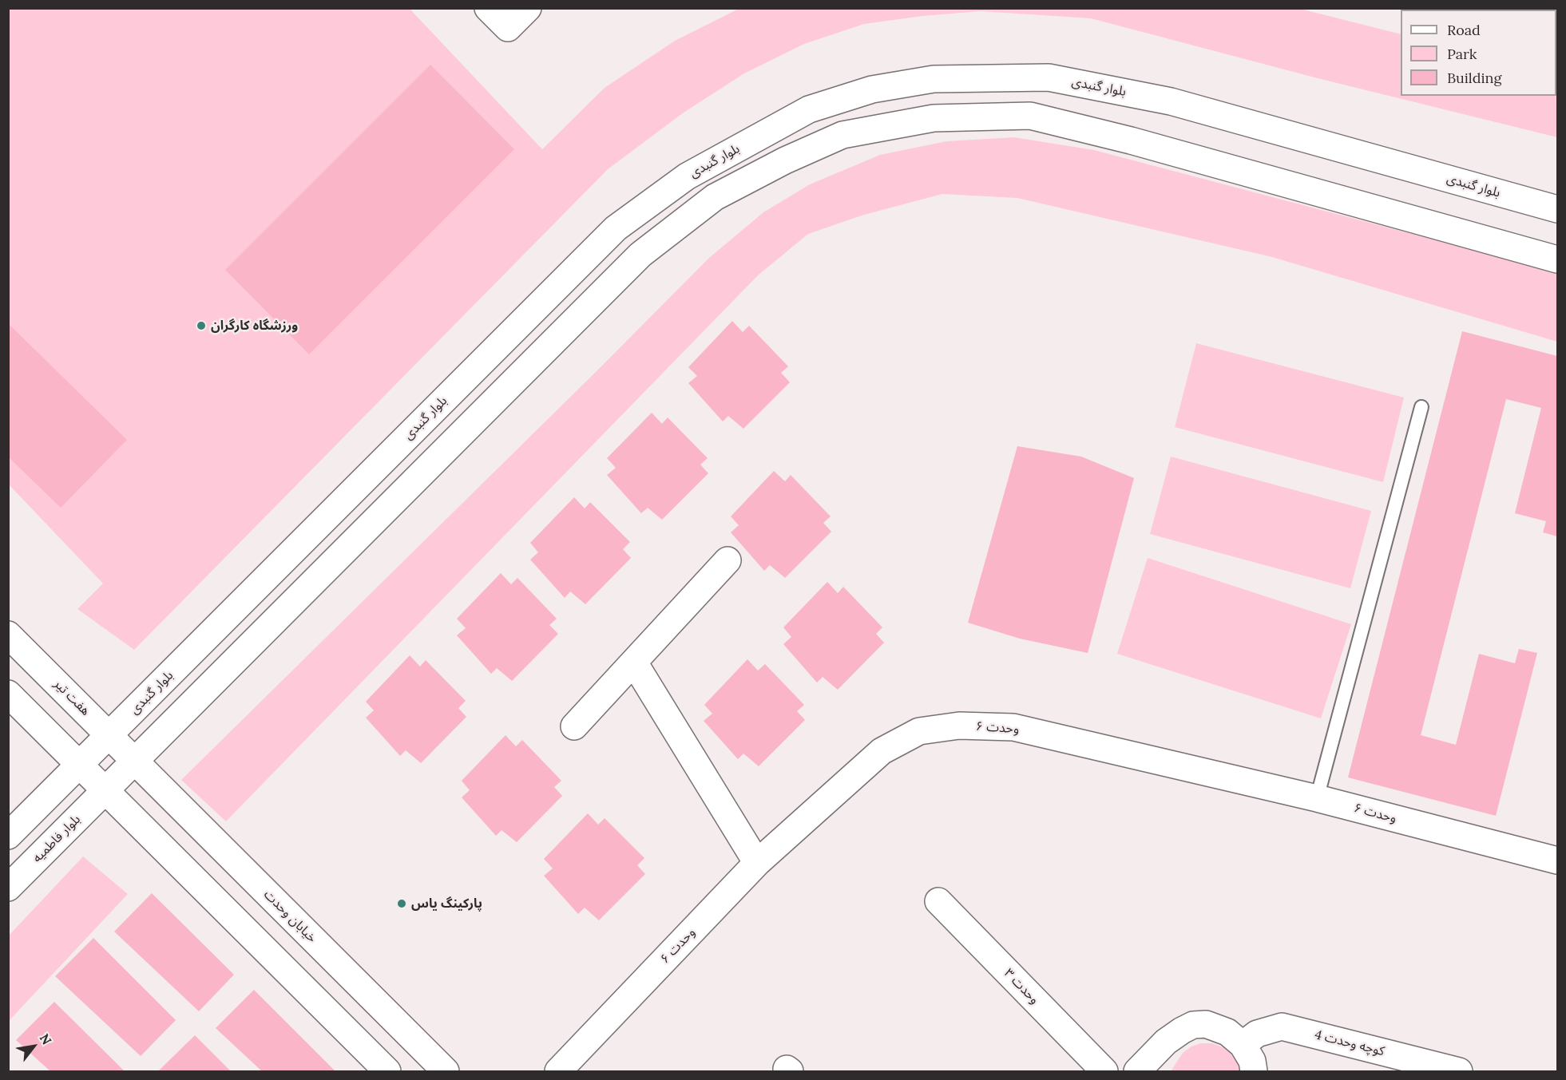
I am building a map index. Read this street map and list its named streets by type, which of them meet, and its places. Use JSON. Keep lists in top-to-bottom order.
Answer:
{
  "streets": {
    "main road": [
      "بلوار گنبدی",
      "هفت تیر",
      "وحدت ۶",
      "بلوار فاطمیه",
      "خیابان وحدت",
      "وحدت ۳",
      "کوچه وحدت 4"
    ]
  },
  "crossings": [
    ["بلوار گنبدی", "هفت تیر"],
    ["هفت تیر", "خیابان وحدت"]
  ],
  "places": ["ورزشگاه کارگران", "پارکینگ یاس"],
  "legend": ["Road", "Park", "Building"],
  "north": "top right"
}
